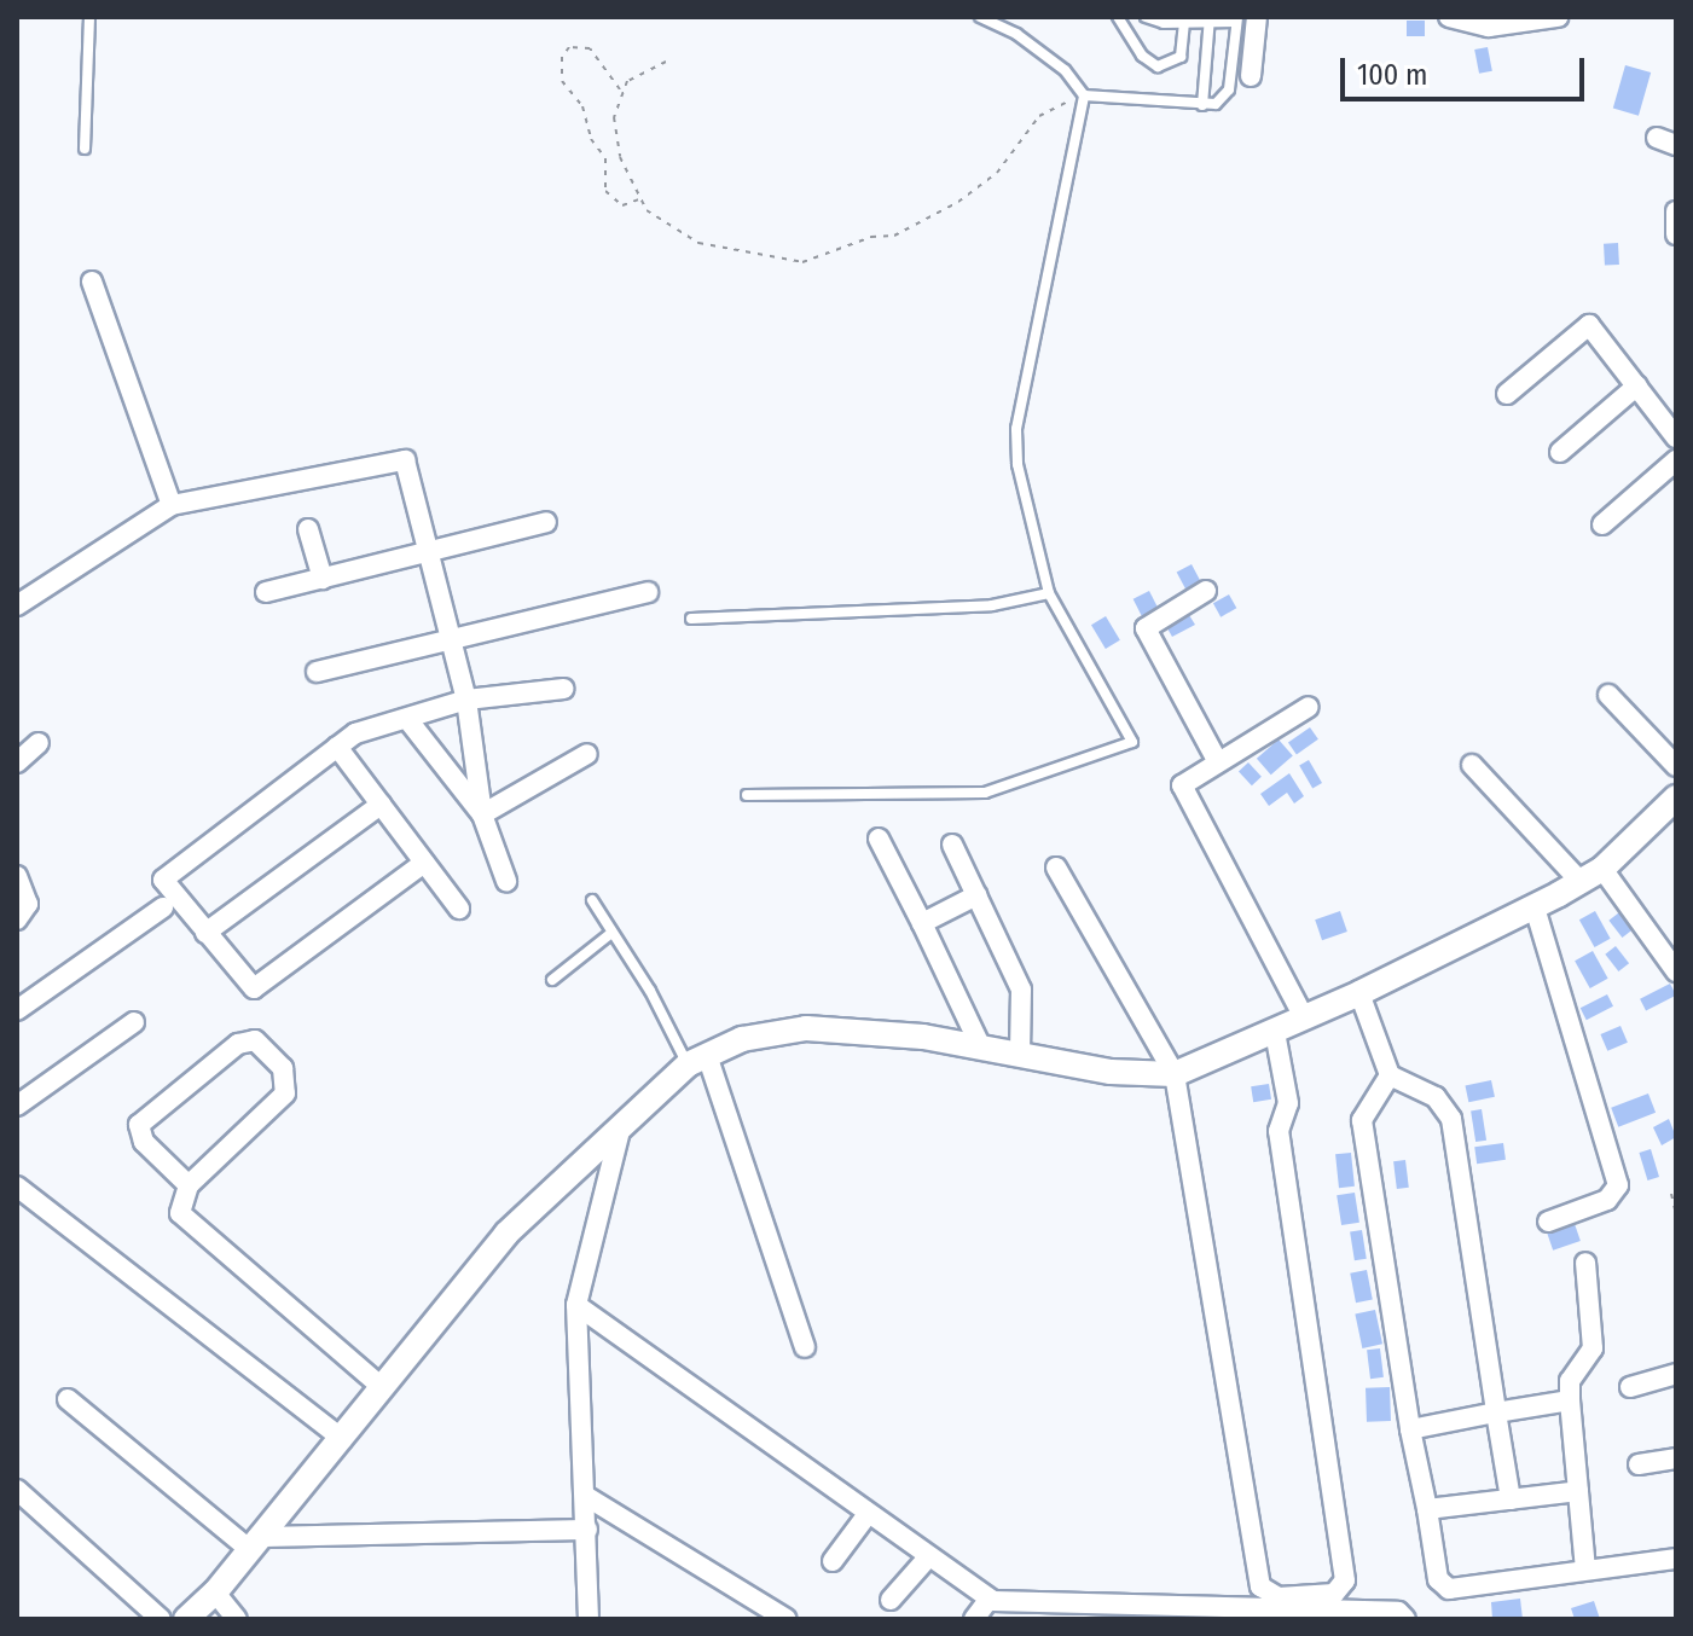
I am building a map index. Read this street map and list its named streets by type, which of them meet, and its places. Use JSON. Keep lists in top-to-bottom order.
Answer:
{
  "scale_bar": "100 m"
}
